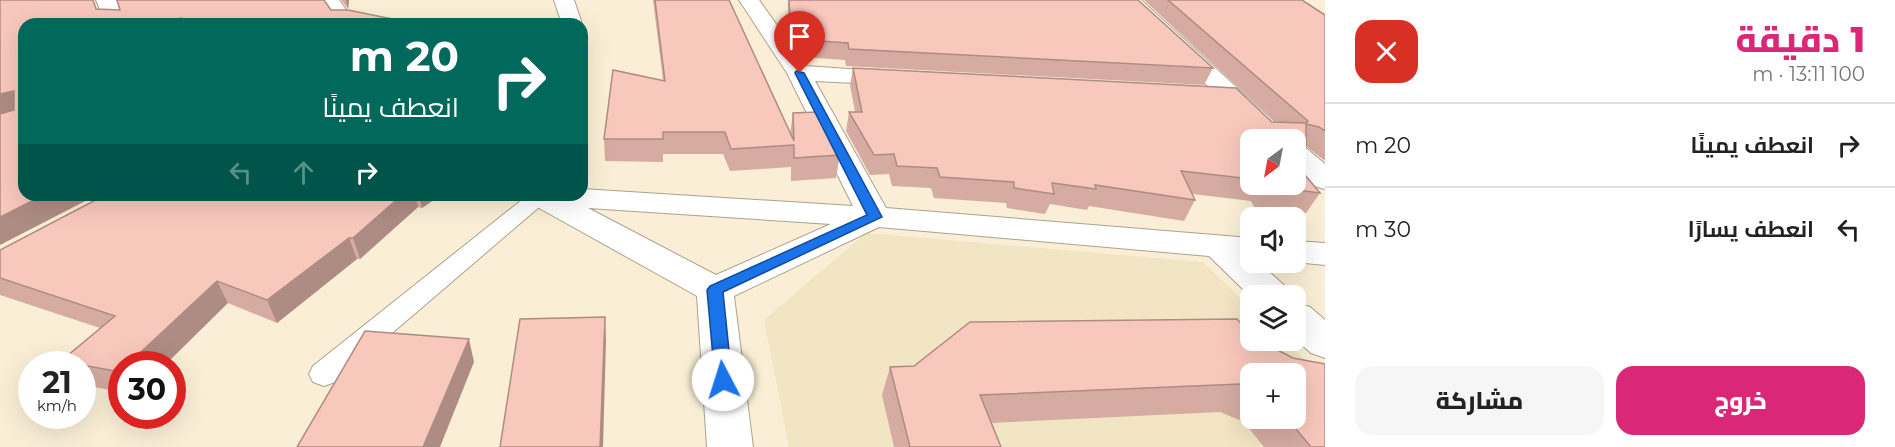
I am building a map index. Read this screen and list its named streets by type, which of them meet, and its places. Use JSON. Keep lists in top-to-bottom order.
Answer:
{
  "north": "bottom left",
  "page": {
    "heading": ["1 دقيقة", "100 m · 13:11"],
    "turn": ["20 m", "انعطف يمينًا"],
    "list": [
      {
        "name": "انعطف يمينًا",
        "value": "20 m"
      },
      {
        "name": "انعطف يسارًا",
        "value": "30 m"
      }
    ],
    "map_buttons": "+",
    "speed": "21 km/h",
    "limit": "30",
    "buttons": ["خروج", "مشاركة"]
  }
}
